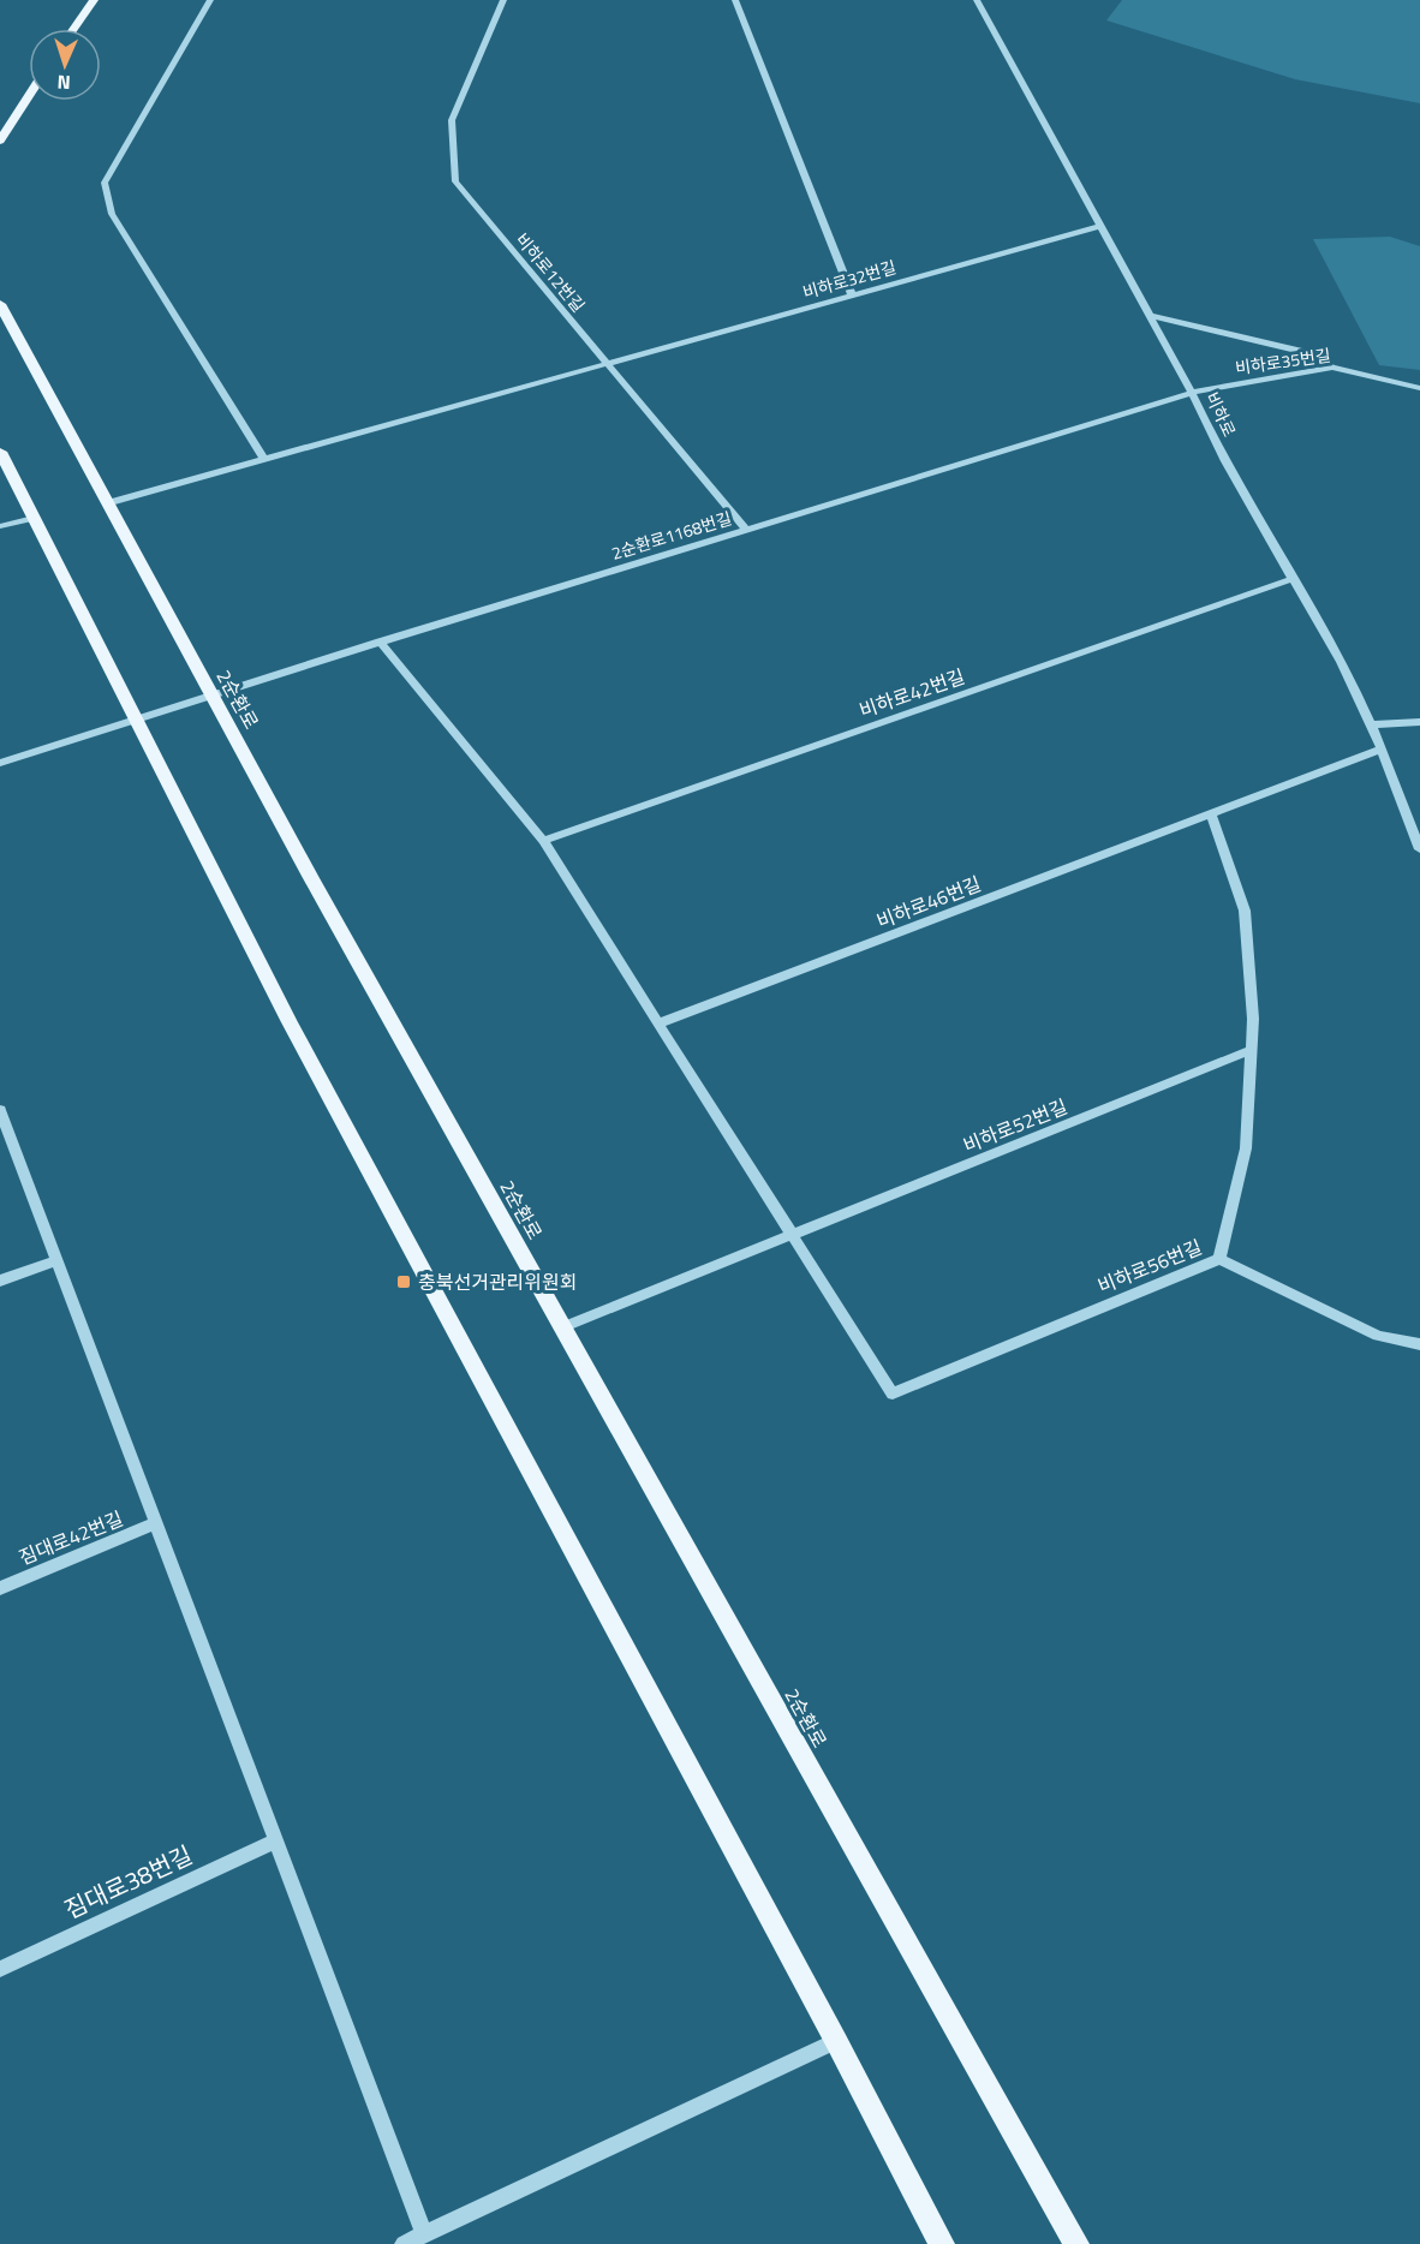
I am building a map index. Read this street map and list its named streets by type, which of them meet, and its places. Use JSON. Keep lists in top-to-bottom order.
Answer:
{
  "streets": {
    "main road": ["2순환로"],
    "street": [
      "비하로12번길",
      "비하로32번길",
      "비하로35번길",
      "비하로",
      "2순환로1168번길",
      "비하로42번길",
      "비하로46번길",
      "비하로52번길",
      "비하로56번길",
      "짐대로42번길",
      "짐대로38번길"
    ]
  },
  "crossings": [
    ["비하로12번길", "비하로32번길"],
    ["비하로12번길", "2순환로1168번길"],
    ["비하로32번길", "비하로"],
    ["비하로32번길", "2순환로"],
    ["비하로35번길", "비하로"],
    ["비하로35번길", "2순환로1168번길"],
    ["비하로", "2순환로1168번길"],
    ["비하로", "비하로42번길"],
    ["비하로", "비하로46번길"],
    ["2순환로1168번길", "2순환로"],
    ["2순환로", "비하로52번길"],
    ["비하로52번길", "비하로56번길"]
  ],
  "places": {
    "transit": ["충북선거관리위원회"]
  },
  "north": "bottom"
}
